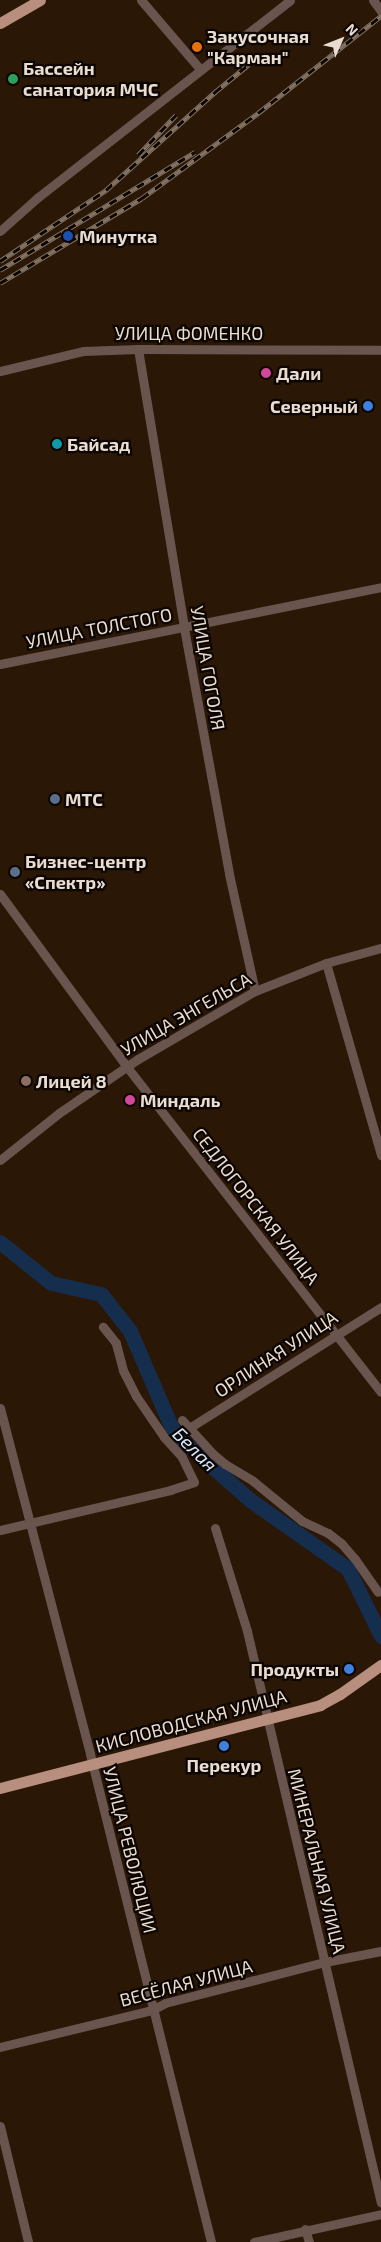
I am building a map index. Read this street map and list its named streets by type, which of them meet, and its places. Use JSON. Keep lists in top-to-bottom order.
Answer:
{
  "streets": {
    "main road": ["КИСЛОВОДСКАЯ УЛИЦА"],
    "street": [
      "УЛИЦА ФОМЕНКО",
      "УЛИЦА ТОЛСТОГО",
      "УЛИЦА ГОГОЛЯ",
      "УЛИЦА ЭНГЕЛЬСА",
      "СЕДЛОГОРСКАЯ УЛИЦА",
      "ОРЛИНАЯ УЛИЦА",
      "УЛИЦА РЕВОЛЮЦИИ",
      "МИНЕРАЛЬНАЯ УЛИЦА",
      "ВЕСЁЛАЯ УЛИЦА"
    ]
  },
  "crossings": [
    ["УЛИЦА ФОМЕНКО", "УЛИЦА ГОГОЛЯ"],
    ["УЛИЦА ТОЛСТОГО", "УЛИЦА ГОГОЛЯ"],
    ["УЛИЦА ГОГОЛЯ", "УЛИЦА ЭНГЕЛЬСА"],
    ["УЛИЦА ЭНГЕЛЬСА", "СЕДЛОГОРСКАЯ УЛИЦА"],
    ["СЕДЛОГОРСКАЯ УЛИЦА", "ОРЛИНАЯ УЛИЦА"],
    ["КИСЛОВОДСКАЯ УЛИЦА", "УЛИЦА РЕВОЛЮЦИИ"],
    ["КИСЛОВОДСКАЯ УЛИЦА", "МИНЕРАЛЬНАЯ УЛИЦА"],
    ["УЛИЦА РЕВОЛЮЦИИ", "ВЕСЁЛАЯ УЛИЦА"],
    ["МИНЕРАЛЬНАЯ УЛИЦА", "ВЕСЁЛАЯ УЛИЦА"]
  ],
  "water": ["Белая"],
  "places": [
    "Закусочная \"Карман\"",
    "Бассейн санатория МЧС",
    "Минутка",
    "Дали",
    "Северный",
    "Байсад",
    "МТС",
    "Бизнес-центр «Спектр»",
    "Лицей 8",
    "Миндаль",
    "Продукты",
    "Перекур"
  ],
  "north": "top right"
}
